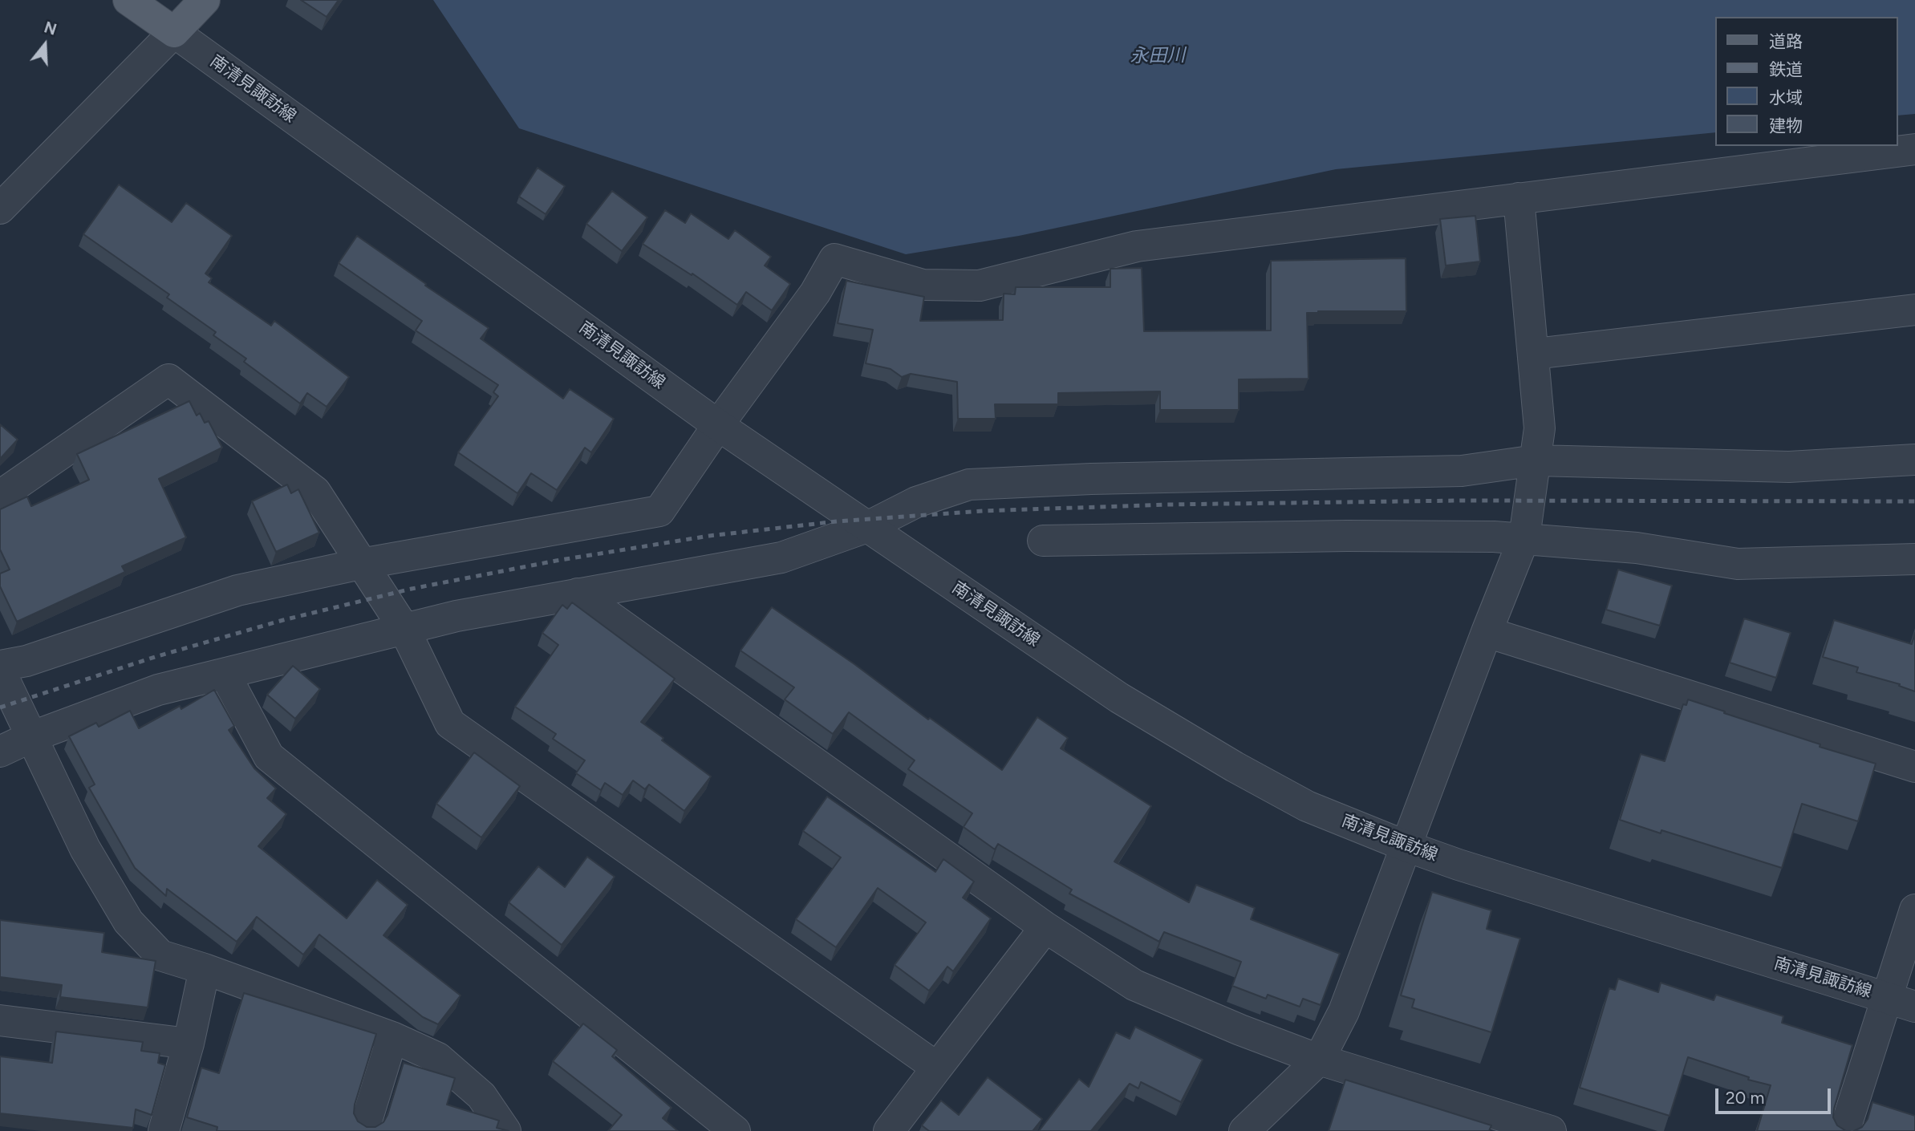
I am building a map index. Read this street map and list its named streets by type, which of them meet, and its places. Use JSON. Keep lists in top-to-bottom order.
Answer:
{
  "streets": {
    "street": ["南清見諏訪線"]
  },
  "water": ["永田川"],
  "legend": [
    "道路",
    "鉄道",
    "水域",
    "建物"
  ],
  "scale_bar": "20 m",
  "north": "top"
}
